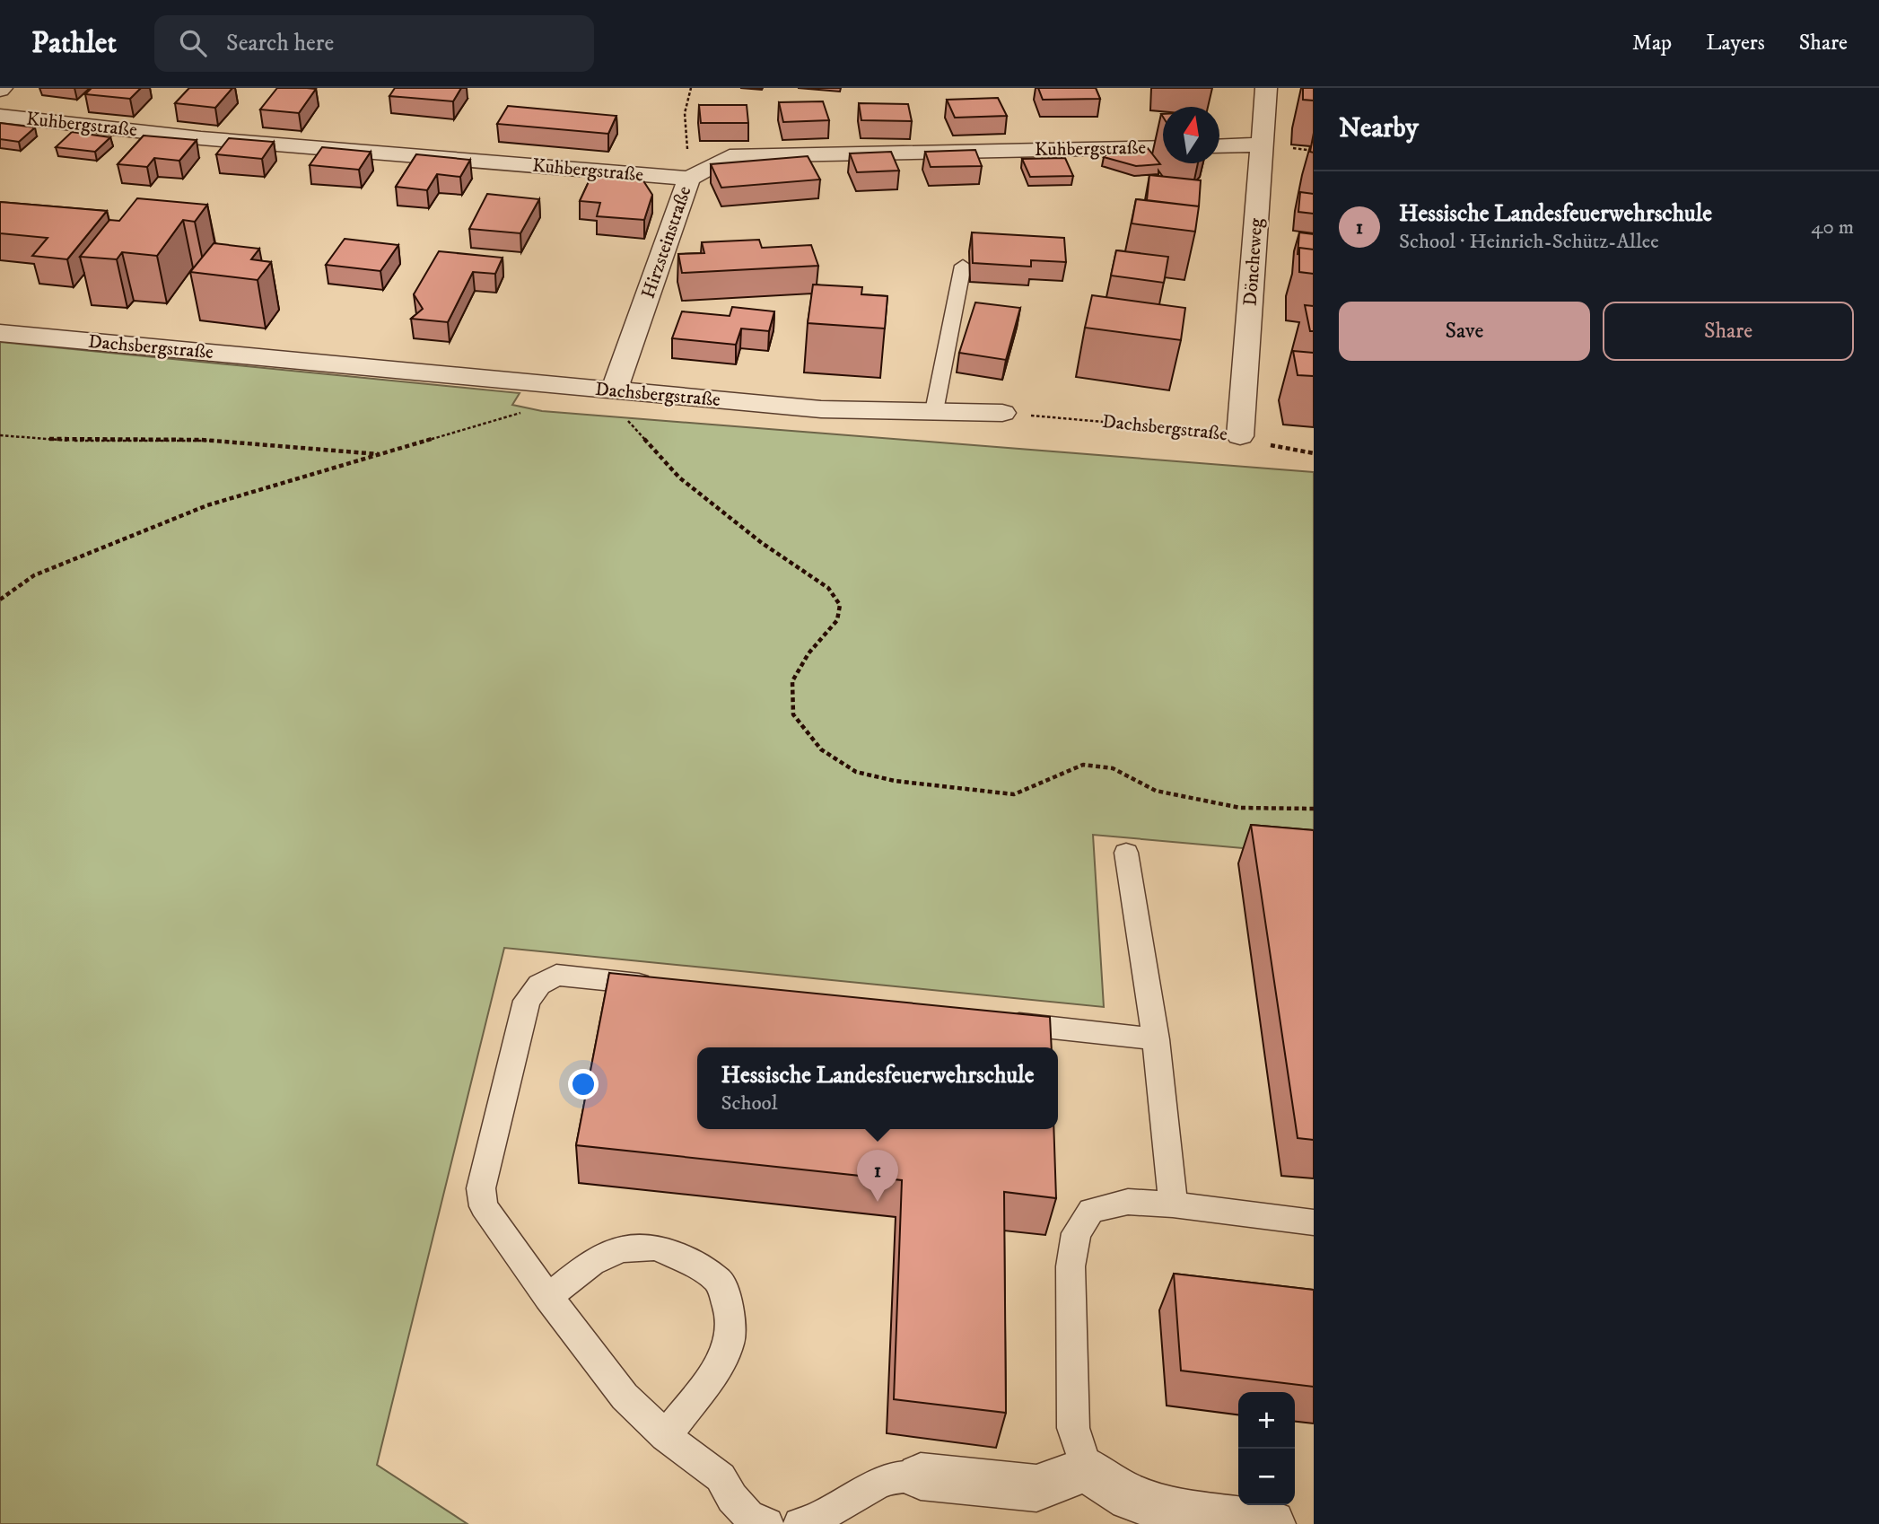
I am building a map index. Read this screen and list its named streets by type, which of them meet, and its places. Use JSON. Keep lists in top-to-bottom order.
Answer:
{
  "streets": {
    "street": [
      "Kuhbergstraße",
      "Hirzsteinstraße",
      "Döncheweg",
      "Dachsbergstraße"
    ]
  },
  "crossings": [
    ["Kuhbergstraße", "Hirzsteinstraße"],
    ["Hirzsteinstraße", "Dachsbergstraße"],
    ["Döncheweg", "Dachsbergstraße"]
  ],
  "north": "top",
  "page": {
    "header": "Pathlet",
    "search": "Search here",
    "nav": ["Map", "Layers", "Share"],
    "heading": "Nearby",
    "list": [
      {
        "mark": "1",
        "name": "Hessische Landesfeuerwehrschule",
        "note": "School · Heinrich-Schütz-Allee",
        "value": "40 m"
      }
    ],
    "buttons": ["Save", "Share"],
    "popup": ["Hessische Landesfeuerwehrschule", "School"],
    "pins": "1",
    "map_buttons": ["+", "−"]
  }
}
